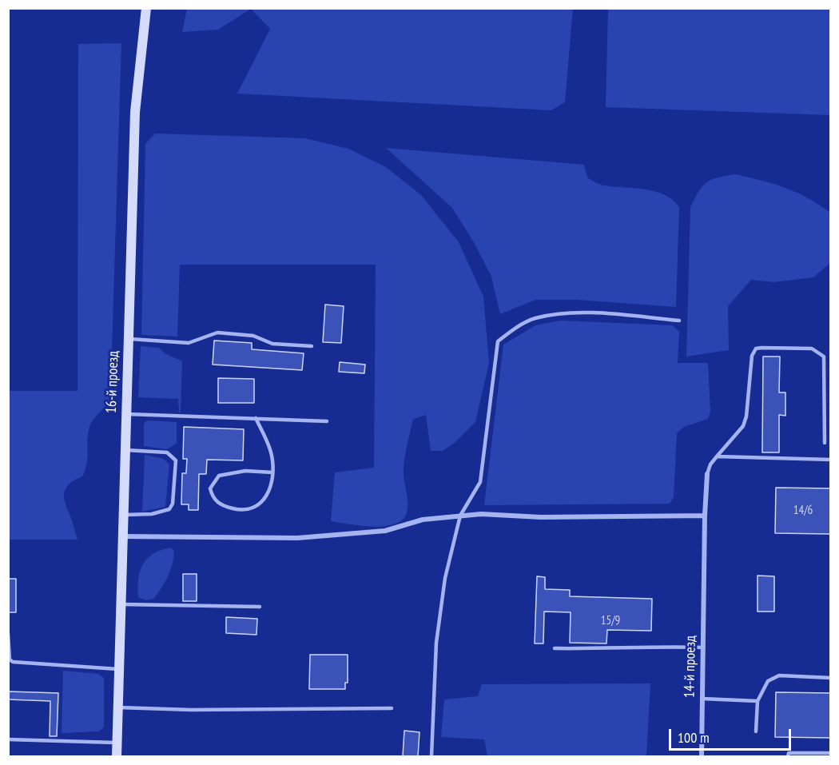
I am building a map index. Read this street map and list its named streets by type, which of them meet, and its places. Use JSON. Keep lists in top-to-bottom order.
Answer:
{
  "streets": {
    "street": ["16-й проезд", "14-й проезд"]
  },
  "house_numbers": ["14/6", "15/9"],
  "scale_bar": "100 m"
}
